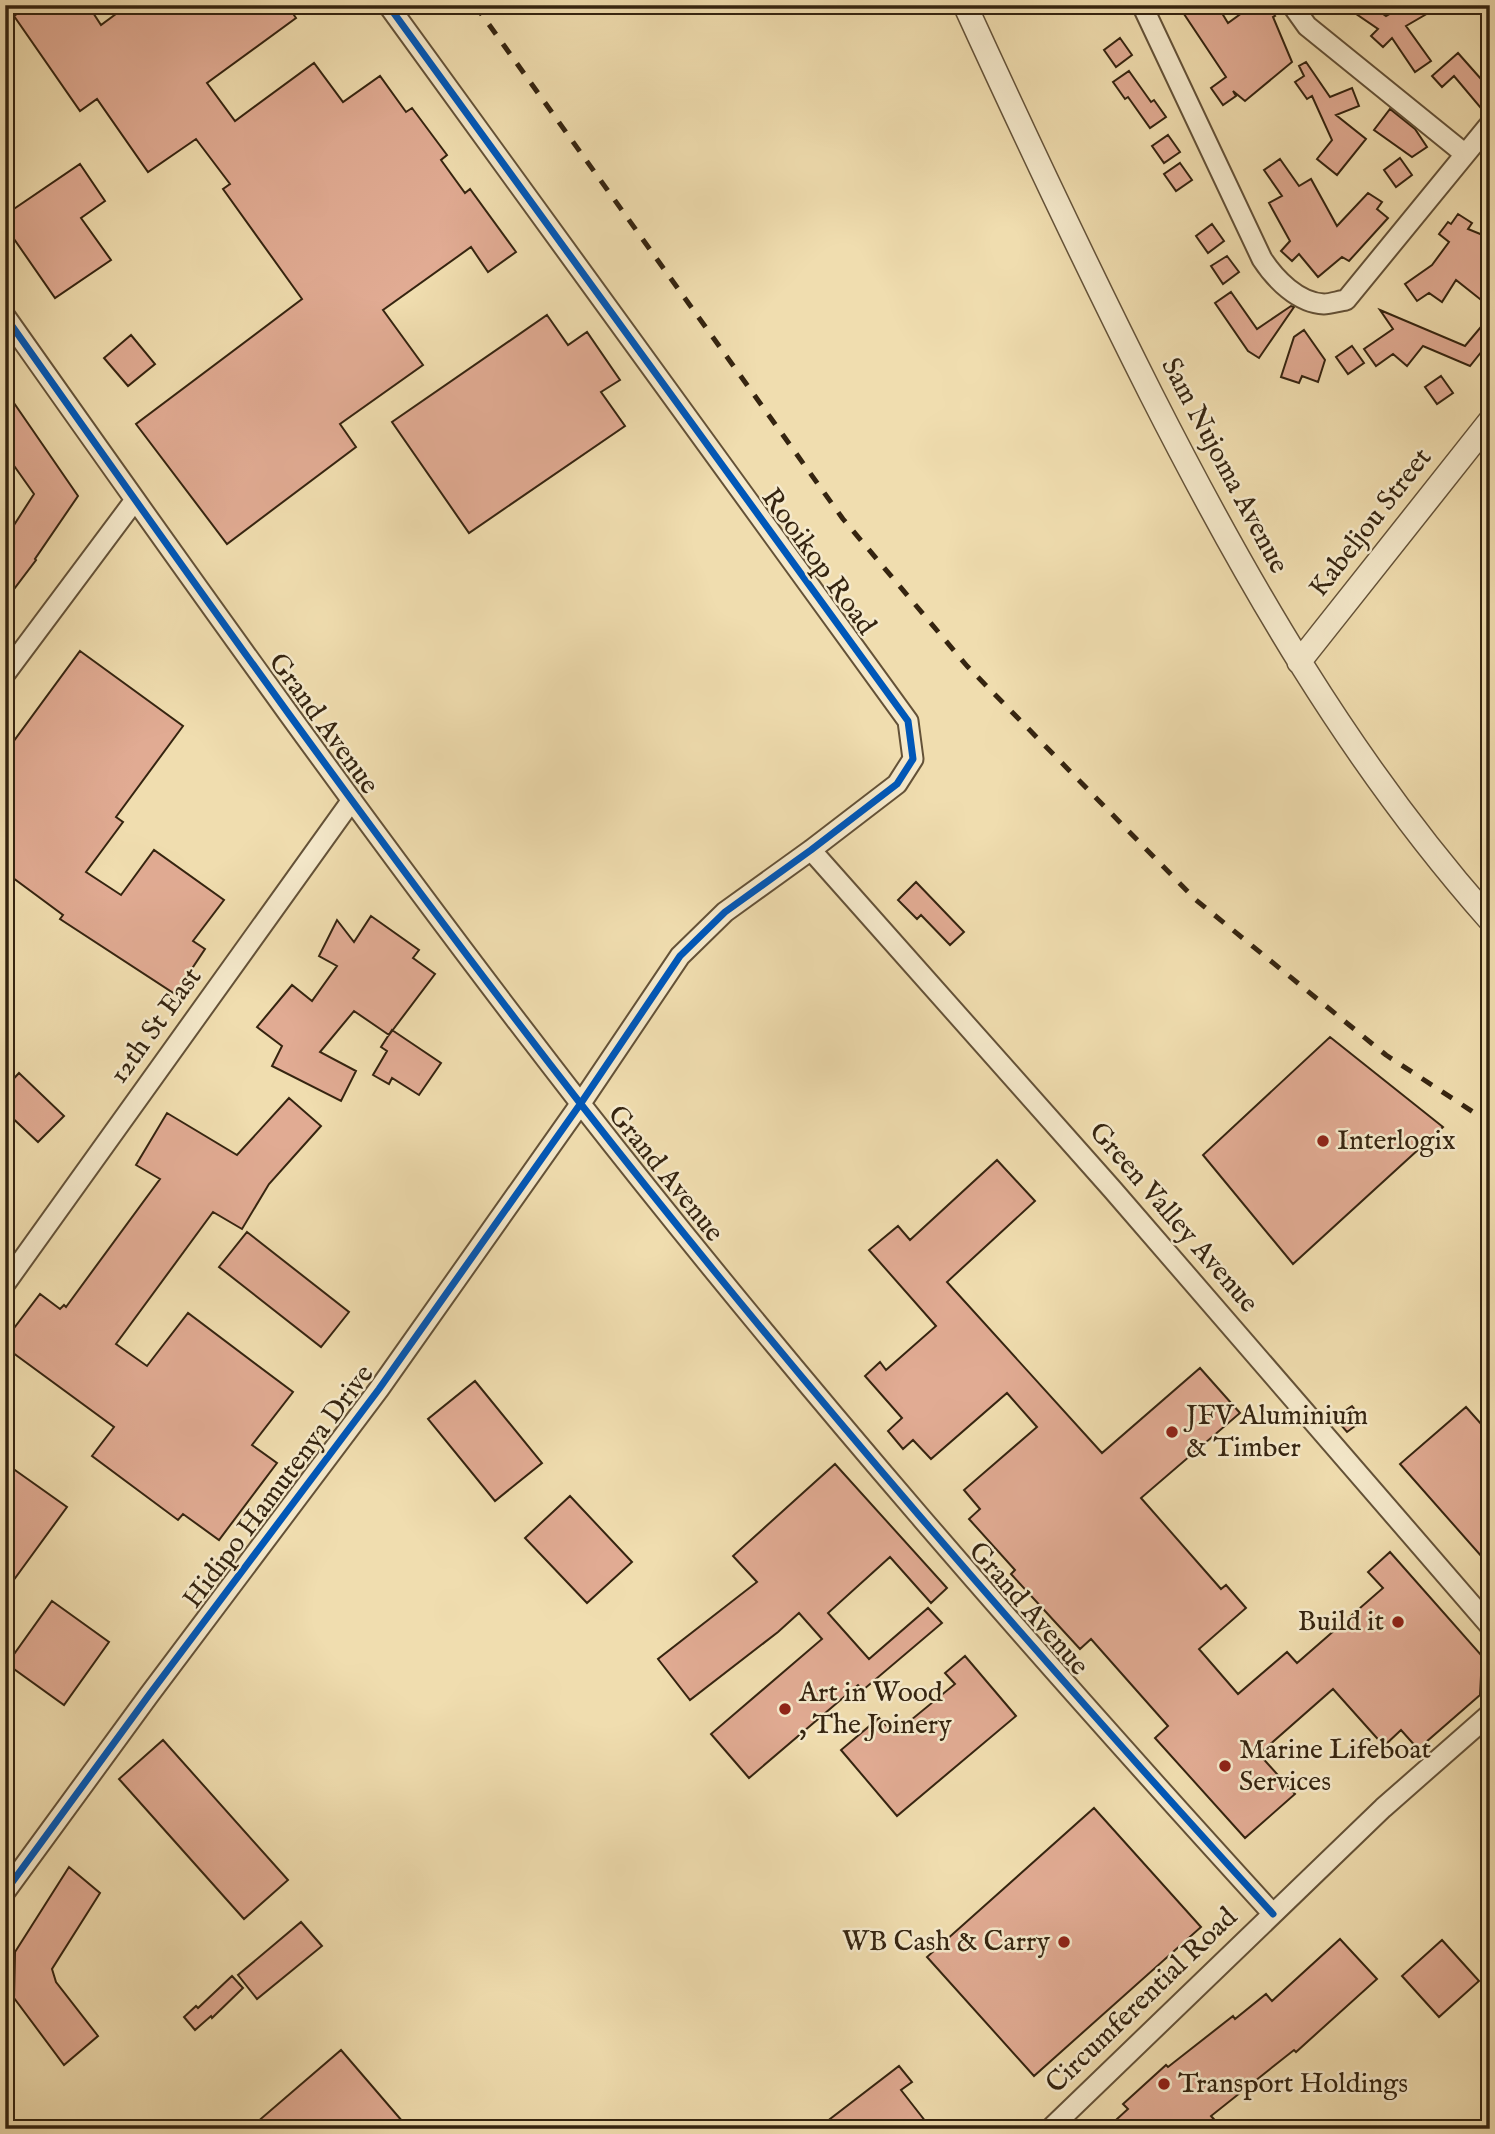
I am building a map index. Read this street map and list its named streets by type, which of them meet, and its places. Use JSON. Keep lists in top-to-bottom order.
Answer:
{
  "streets": {
    "street": [
      "Sam Nujoma Avenue",
      "Kabeljou Street",
      "Rooikop Road",
      "Grand Avenue",
      "12th St East",
      "Green Valley Avenue",
      "Hidipo Hamutenya Drive",
      "Circumferential Road"
    ]
  },
  "crossings": [
    ["Sam Nujoma Avenue", "Kabeljou Street"],
    ["Rooikop Road", "Grand Avenue"],
    ["Rooikop Road", "Green Valley Avenue"],
    ["Rooikop Road", "Hidipo Hamutenya Drive"],
    ["Grand Avenue", "12th St East"],
    ["Grand Avenue", "Hidipo Hamutenya Drive"],
    ["Grand Avenue", "Circumferential Road"]
  ],
  "places": [
    "Interlogix",
    "JFV Aluminium & Timber",
    "Build it",
    "Art in Wood , The Joinery",
    "Marine Lifeboat Services",
    "WB Cash & Carry",
    "Transport Holdings"
  ]
}
